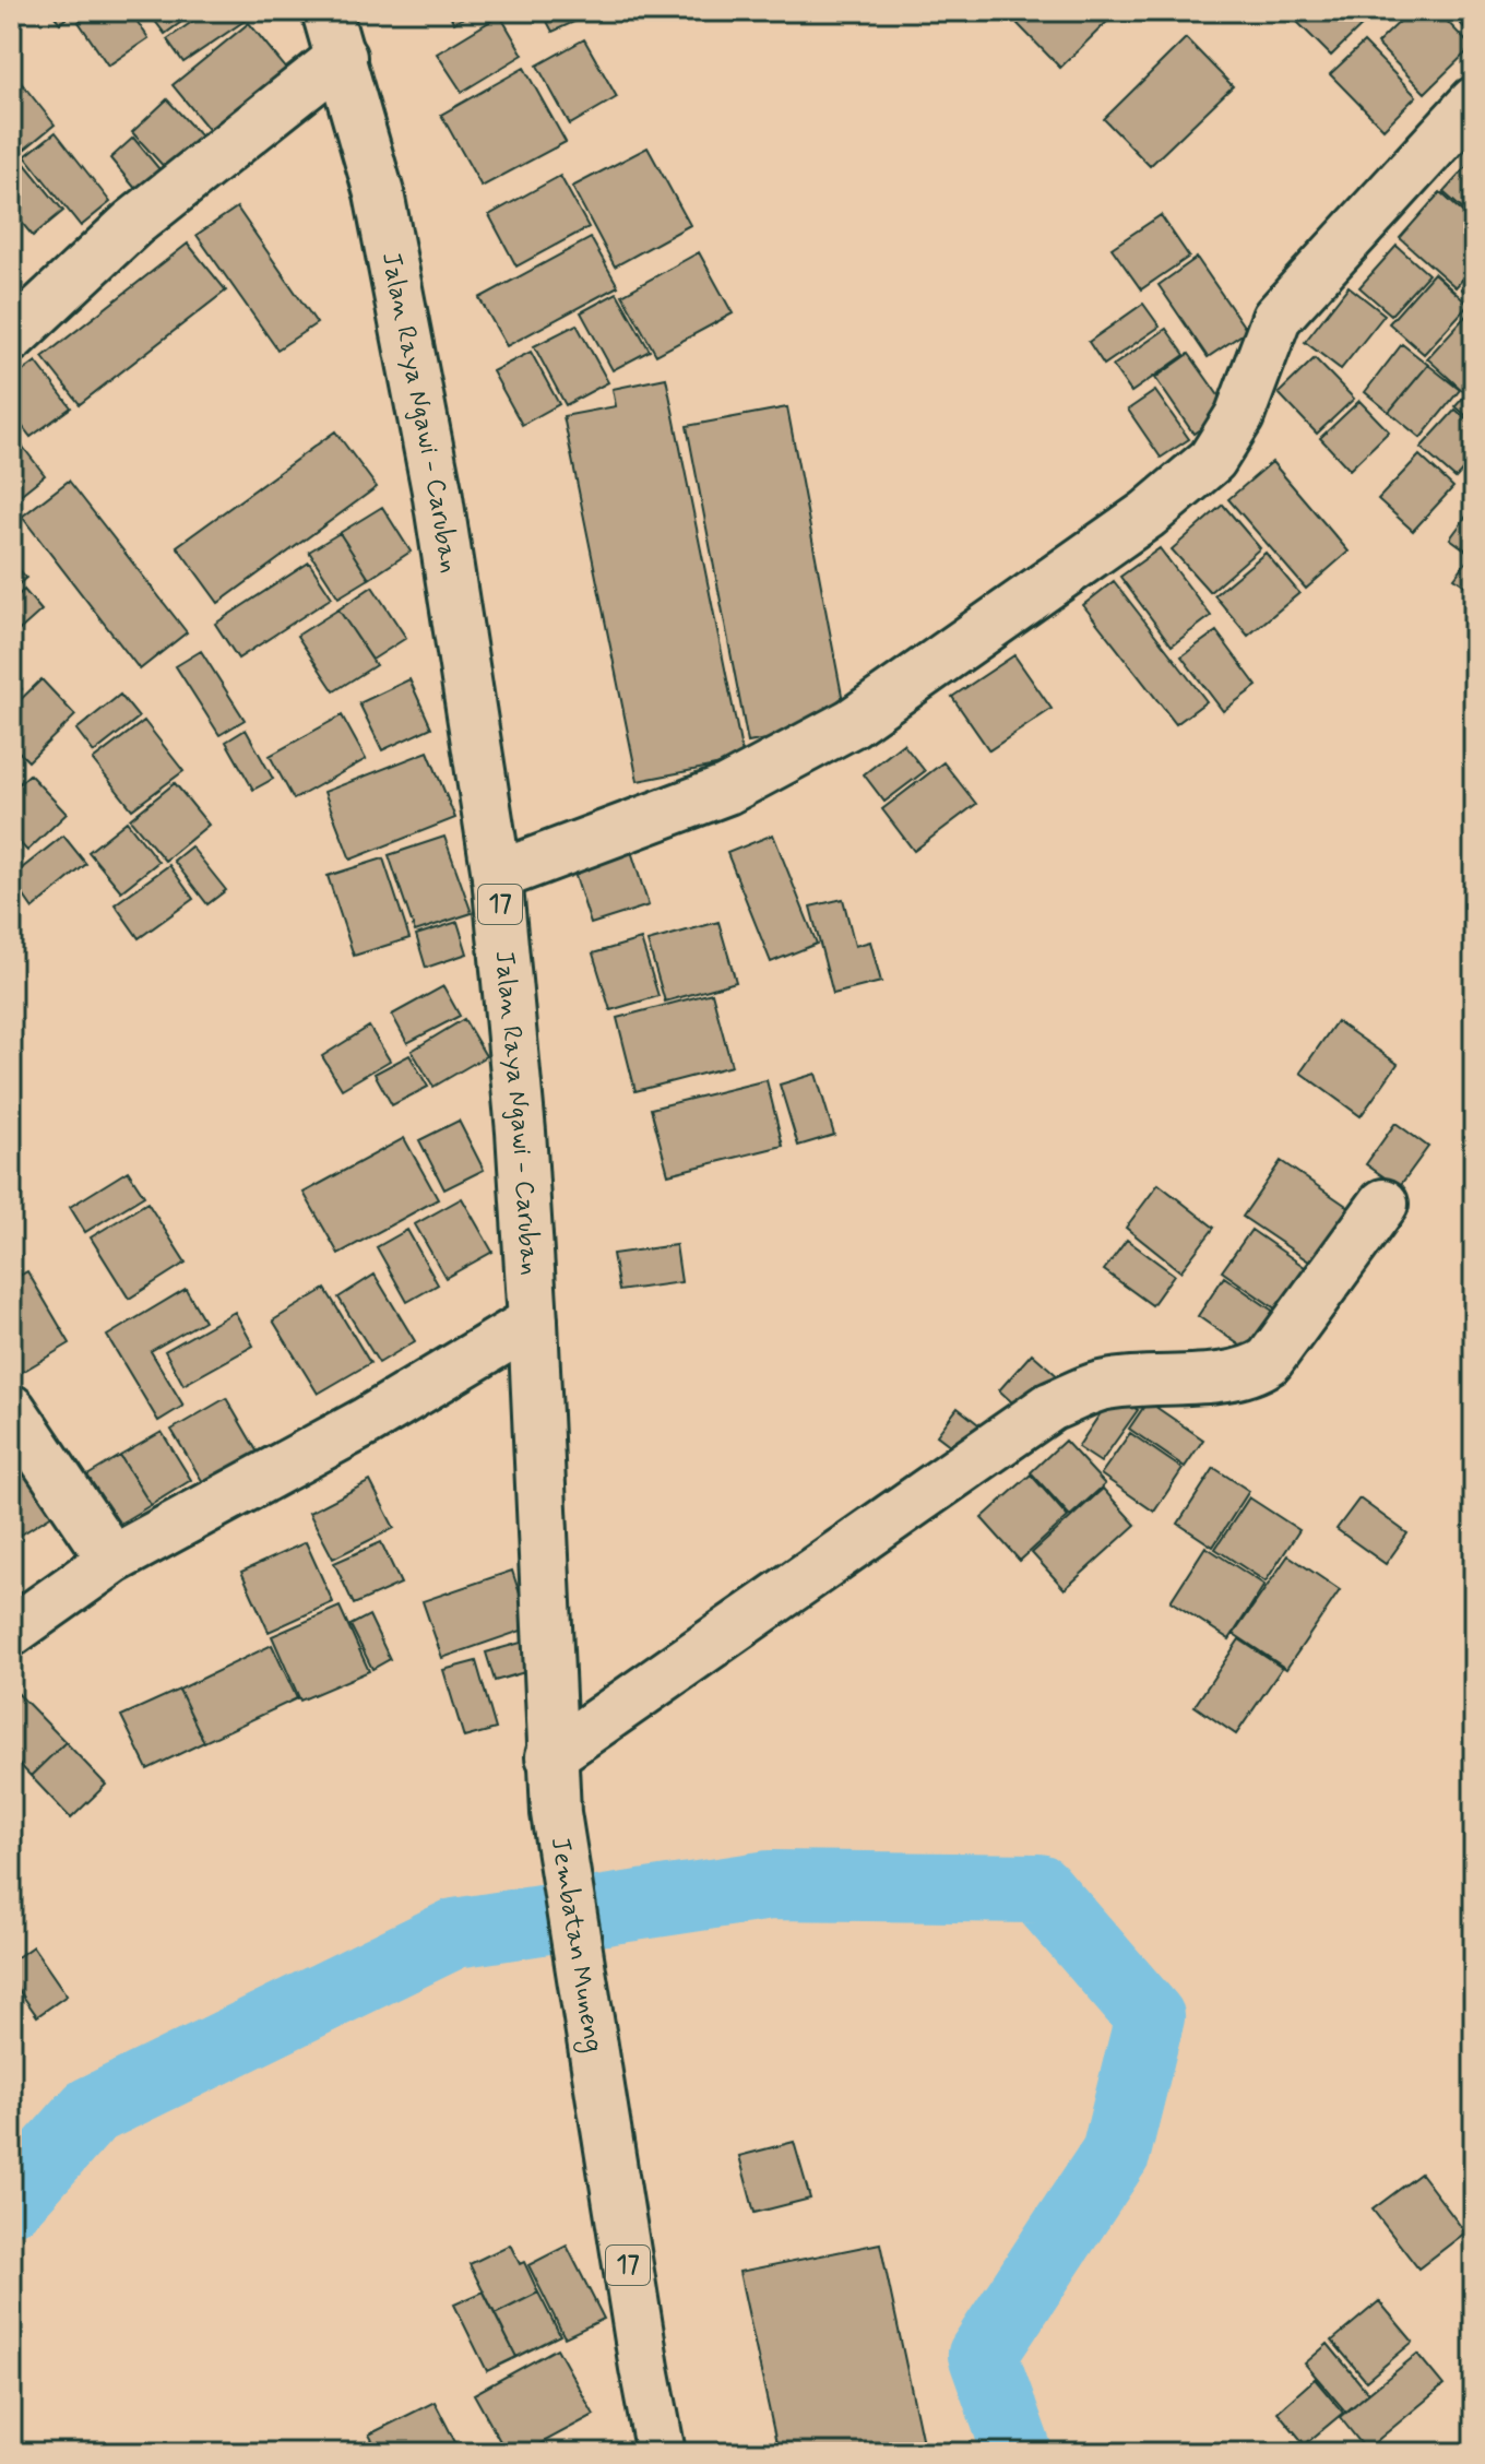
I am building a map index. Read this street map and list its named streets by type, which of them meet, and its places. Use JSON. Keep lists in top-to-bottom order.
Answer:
{
  "streets": {
    "main road": ["Jalan Raya Ngawi - Caruban", "17", "Jembatan Muneng"]
  },
  "crossings": [
    ["Jalan Raya Ngawi - Caruban", "Jembatan Muneng"]
  ]
}
